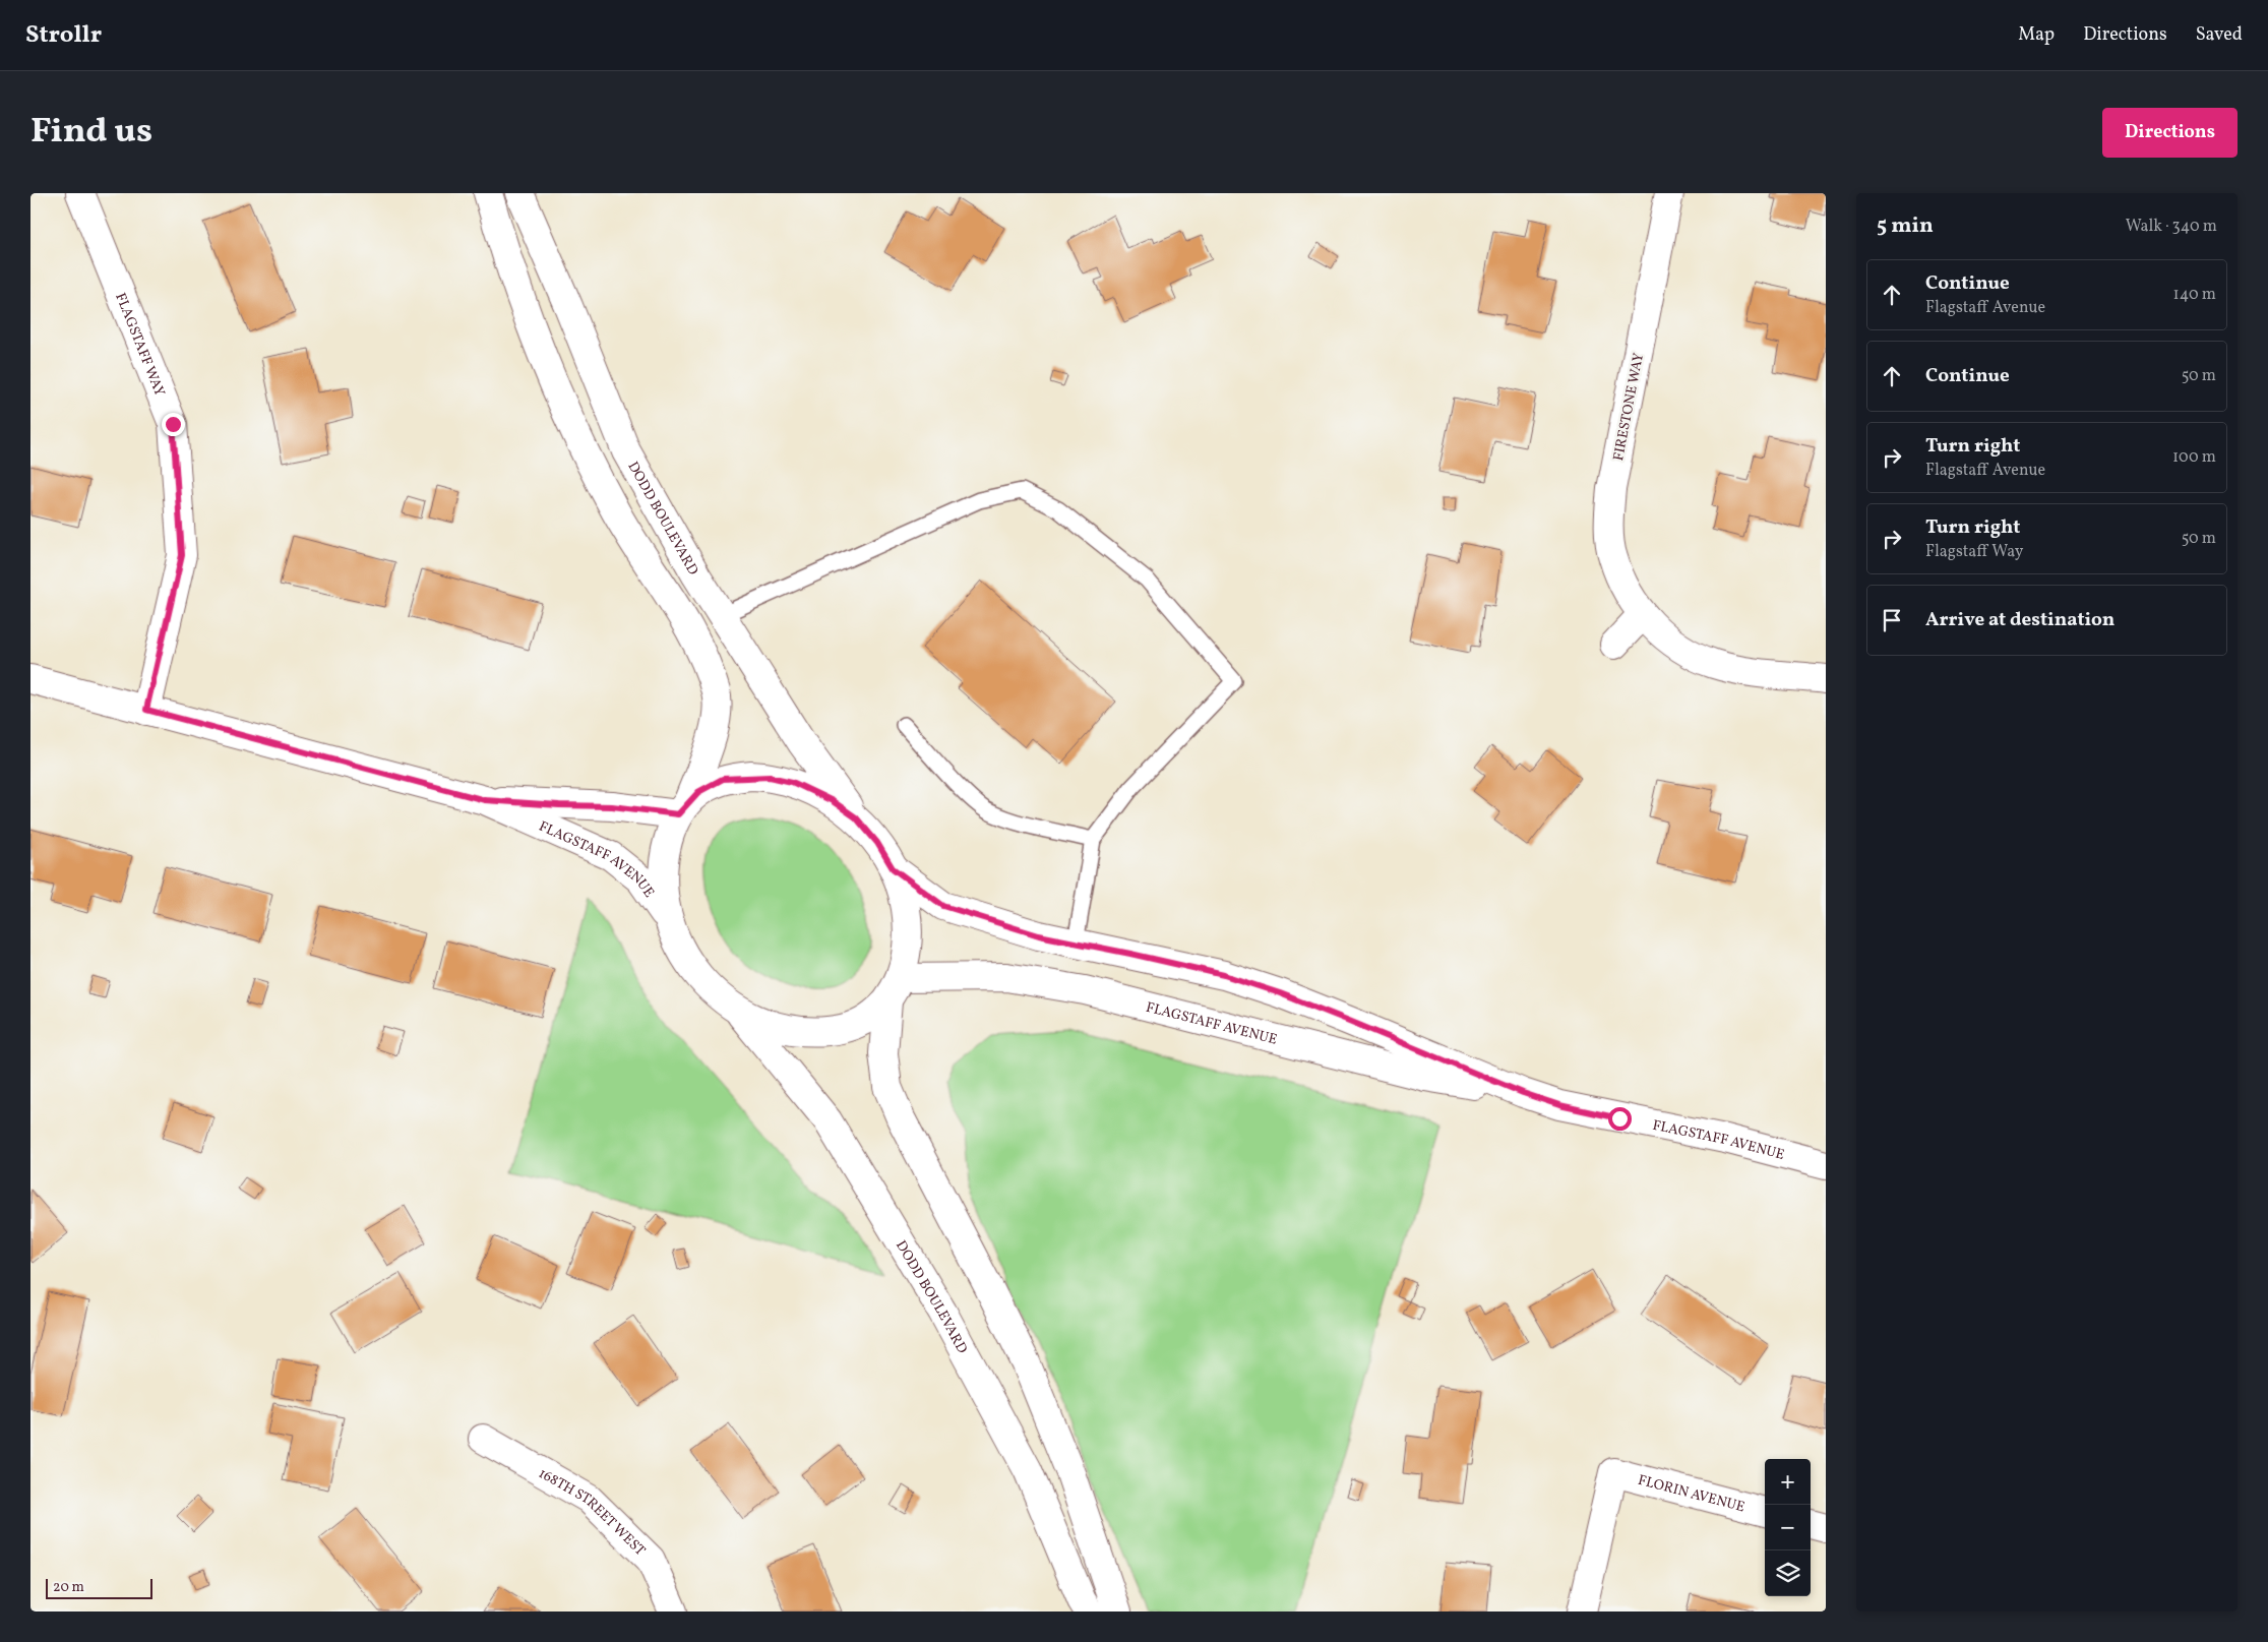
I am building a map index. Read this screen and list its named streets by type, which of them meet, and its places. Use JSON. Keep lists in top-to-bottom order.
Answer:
{
  "streets": {
    "street": [
      "FLAGSTAFF WAY",
      "FIRESTONE WAY",
      "DODD BOULEVARD",
      "FLAGSTAFF AVENUE",
      "FLORIN AVENUE",
      "168TH STREET WEST"
    ]
  },
  "crossings": [
    ["FLAGSTAFF WAY", "FLAGSTAFF AVENUE"]
  ],
  "scale_bar": "20 m",
  "page": {
    "header": "Strollr",
    "nav": ["Map", "Directions", "Saved"],
    "title": "Find us",
    "buttons": "Directions",
    "heading": ["5 min", "Walk · 340 m"],
    "list": [
      ["Continue", "Flagstaff Avenue", "140 m"],
      ["Continue", "50 m"],
      ["Turn right", "Flagstaff Avenue", "100 m"],
      ["Turn right", "Flagstaff Way", "50 m"],
      "Arrive at destination"
    ],
    "map_buttons": ["+", "−"],
    "scale": "20 m"
  }
}
